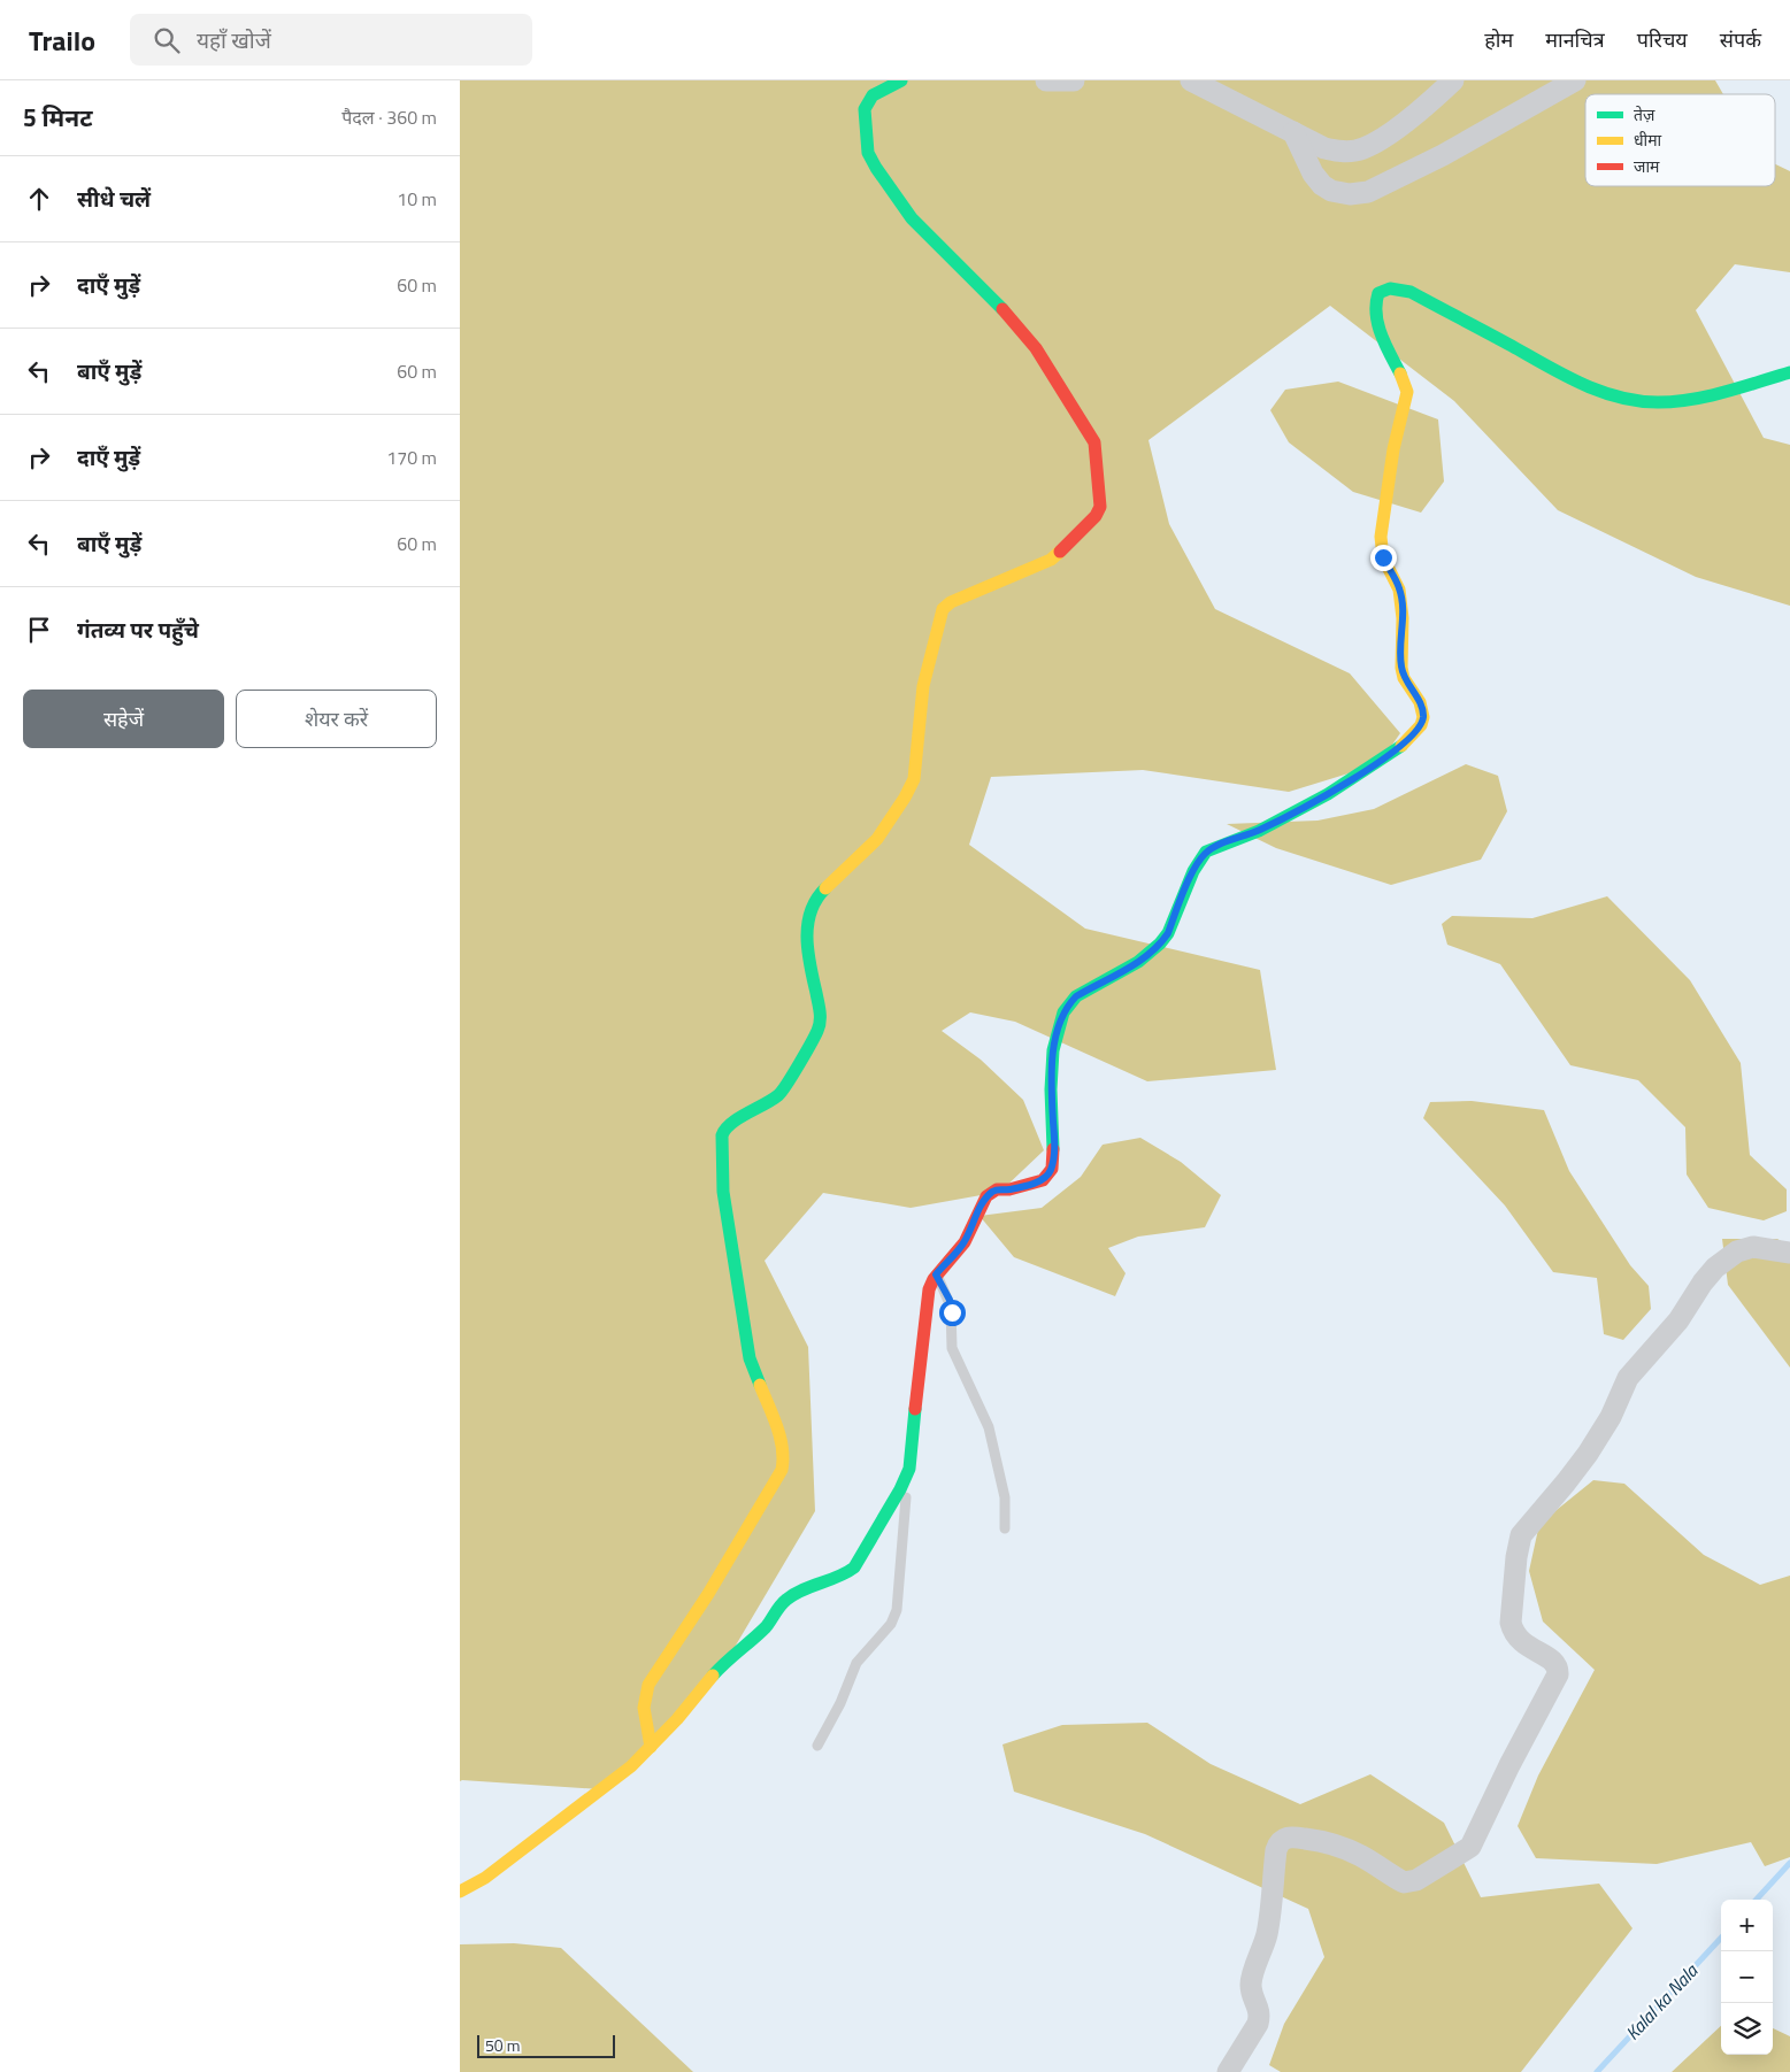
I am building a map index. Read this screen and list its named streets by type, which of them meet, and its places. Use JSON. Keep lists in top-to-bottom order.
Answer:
{
  "water": ["Kalal ka Nala"],
  "legend": ["तेज़", "धीमा", "जाम"],
  "scale_bar": "50 m",
  "page": {
    "header": "Trailo",
    "search": "यहाँ खोजें",
    "nav": [
      "होम",
      "मानचित्र",
      "परिचय",
      "संपर्क"
    ],
    "heading": ["5 मिनट", "पैदल · 360 m"],
    "list": [
      ["सीधे चलें", "10 m"],
      ["दाएँ मुड़ें", "60 m"],
      ["बाएँ मुड़ें", "60 m"],
      ["दाएँ मुड़ें", "170 m"],
      ["बाएँ मुड़ें", "60 m"],
      "गंतव्य पर पहुँचे"
    ],
    "buttons": ["सहेजें", "शेयर करें"],
    "map_buttons": ["+", "−"],
    "scale": "50 m"
  }
}
